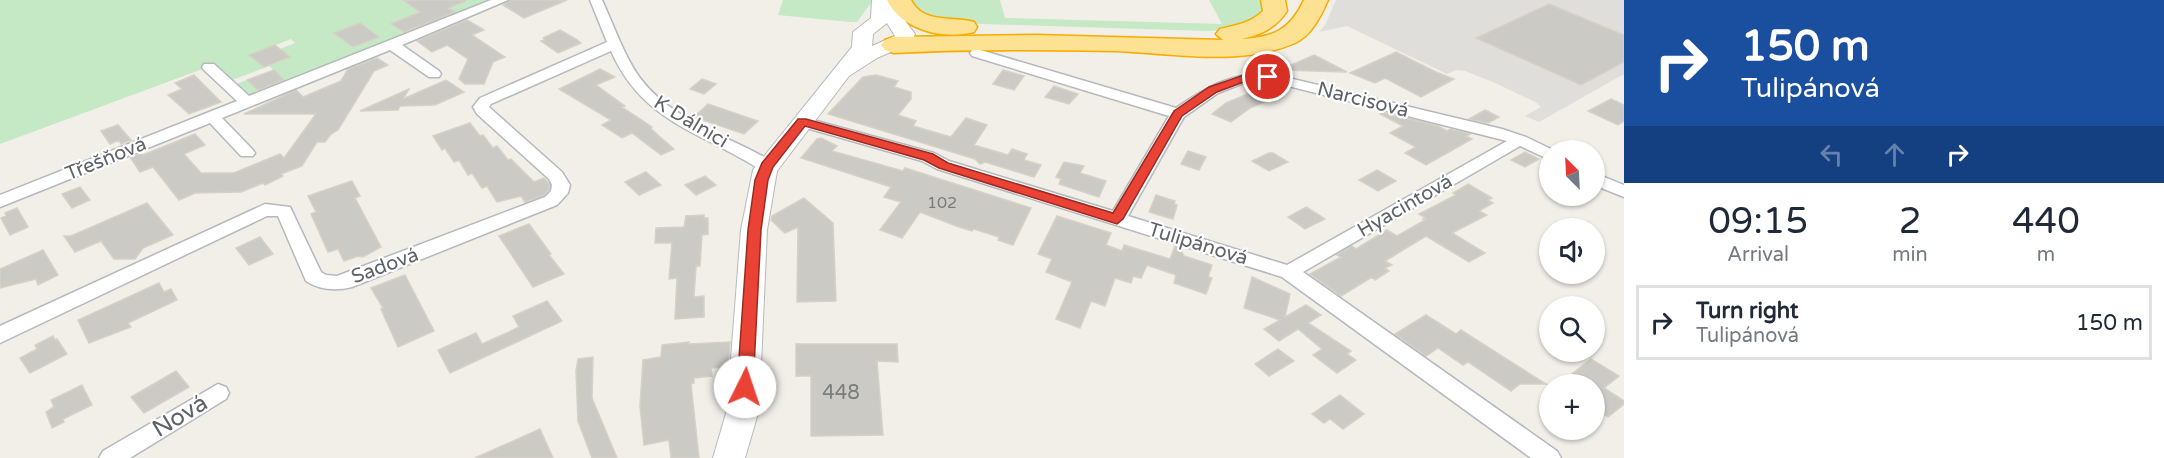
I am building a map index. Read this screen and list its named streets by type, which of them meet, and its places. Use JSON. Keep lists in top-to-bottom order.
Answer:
{
  "streets": {
    "street": [
      "Narcisová",
      "K Dálnici",
      "Třešňová",
      "Hyacintová",
      "Tulipánová",
      "Sadová",
      "Nová"
    ]
  },
  "crossings": [
    ["Narcisová", "Hyacintová"],
    ["Narcisová", "Tulipánová"],
    ["K Dálnici", "Sadová"],
    ["Hyacintová", "Tulipánová"]
  ],
  "house_numbers": ["102", "448"],
  "north": "top left",
  "page": {
    "turn": ["150 m", "Tulipánová"],
    "map_buttons": "+",
    "eta": [
      "09:15",
      "Arrival",
      "2",
      "min",
      "440",
      "m"
    ],
    "list": [
      {
        "name": "Turn right",
        "note": "Tulipánová",
        "value": "150 m"
      }
    ]
  }
}
